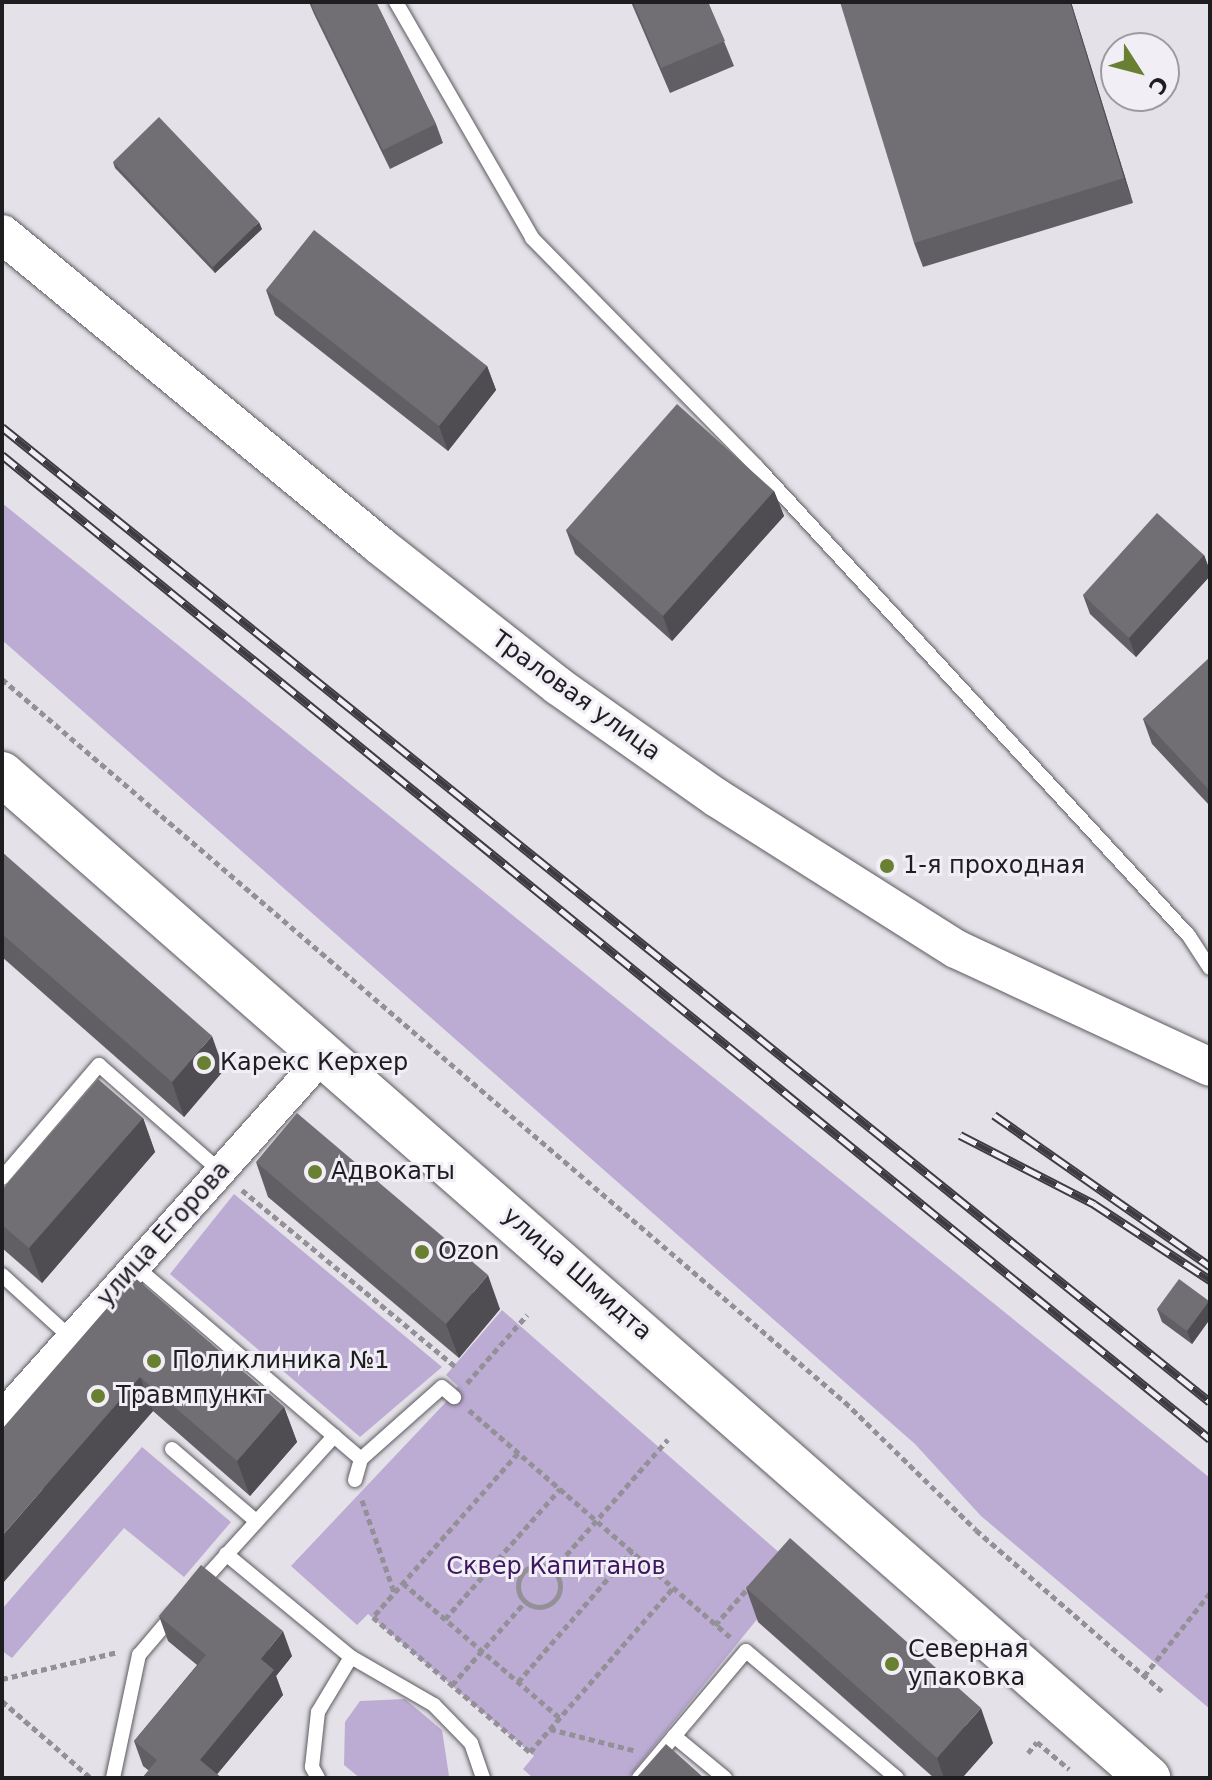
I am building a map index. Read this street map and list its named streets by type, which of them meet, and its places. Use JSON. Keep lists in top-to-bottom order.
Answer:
{
  "streets": {
    "main road": ["улица Шмидта"],
    "street": ["Траловая улица", "улица Егорова"]
  },
  "crossings": [
    ["улица Егорова", "улица Шмидта"]
  ],
  "parks": ["Сквер Капитанов"],
  "places": [
    "1-я проходная",
    "Карекс Керхер",
    "Адвокаты",
    "Ozon",
    "Поликлиника №1",
    "Травмпункт",
    "Северная упаковка"
  ],
  "north": "bottom right"
}
